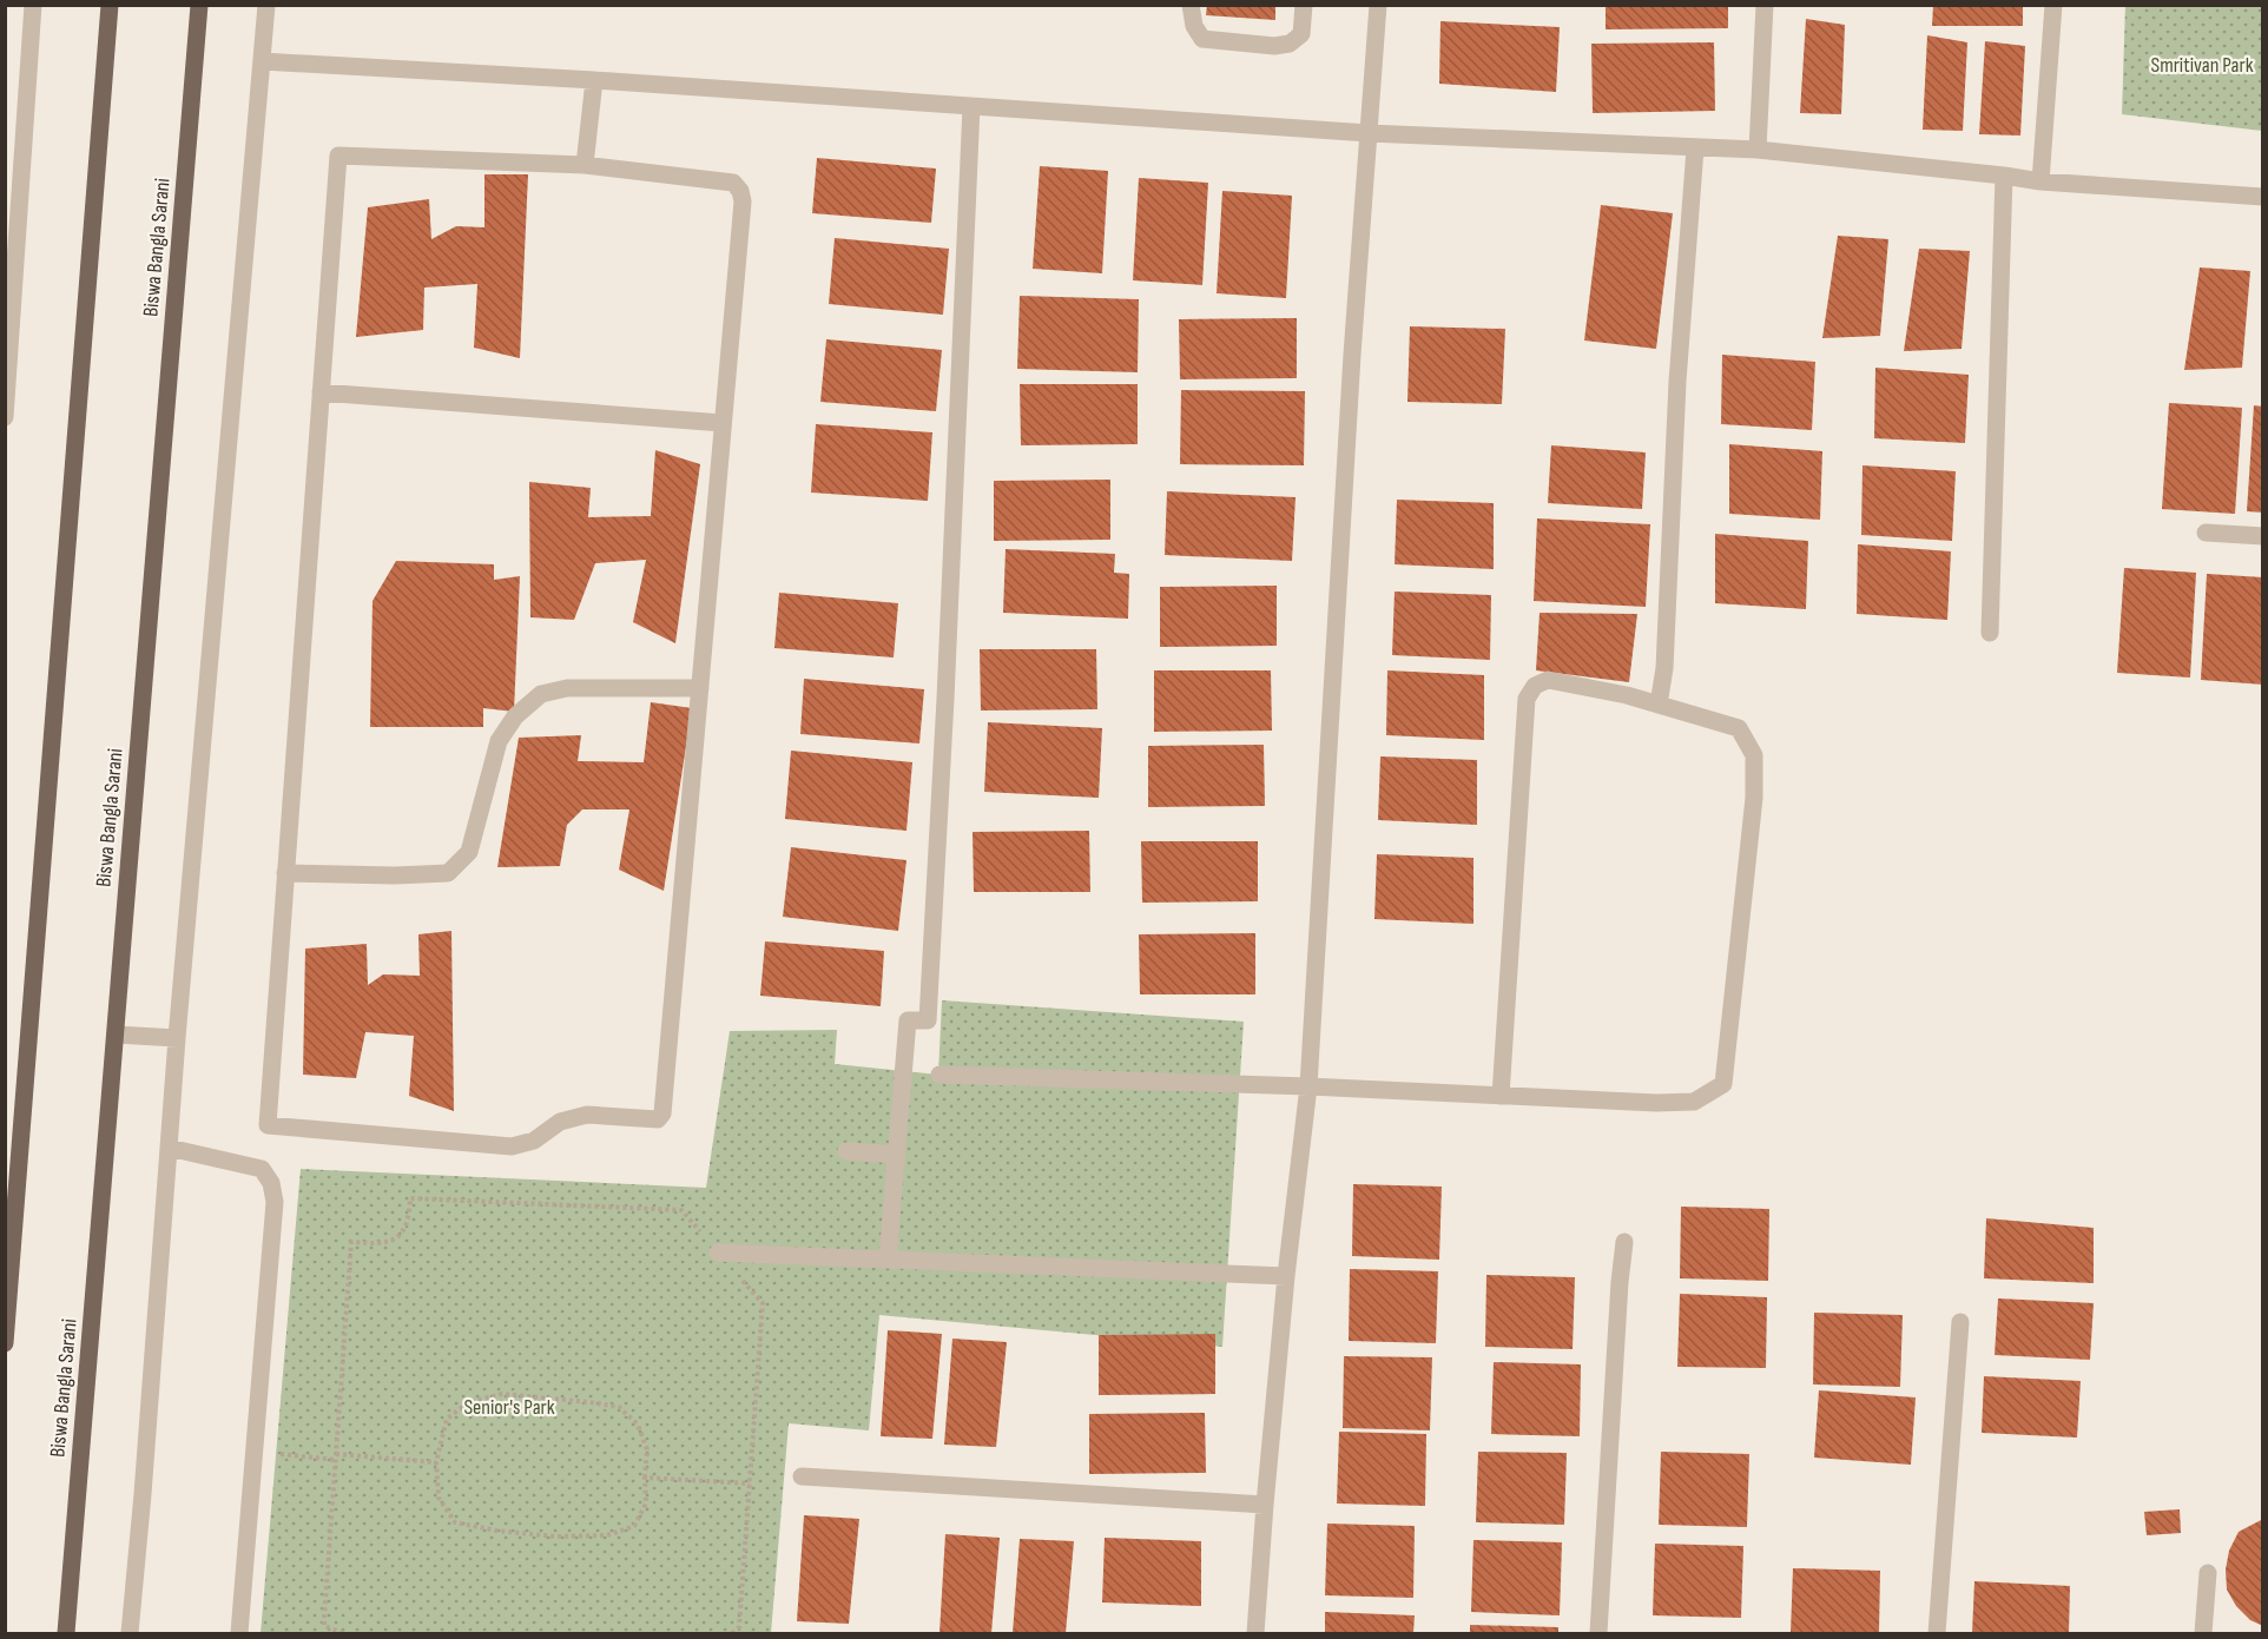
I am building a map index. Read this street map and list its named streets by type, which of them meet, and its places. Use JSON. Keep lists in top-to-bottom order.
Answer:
{
  "streets": {
    "main road": ["Biswa Bangla Sarani"]
  },
  "parks": ["Smritivan Park", "Senior's Park"]
}
